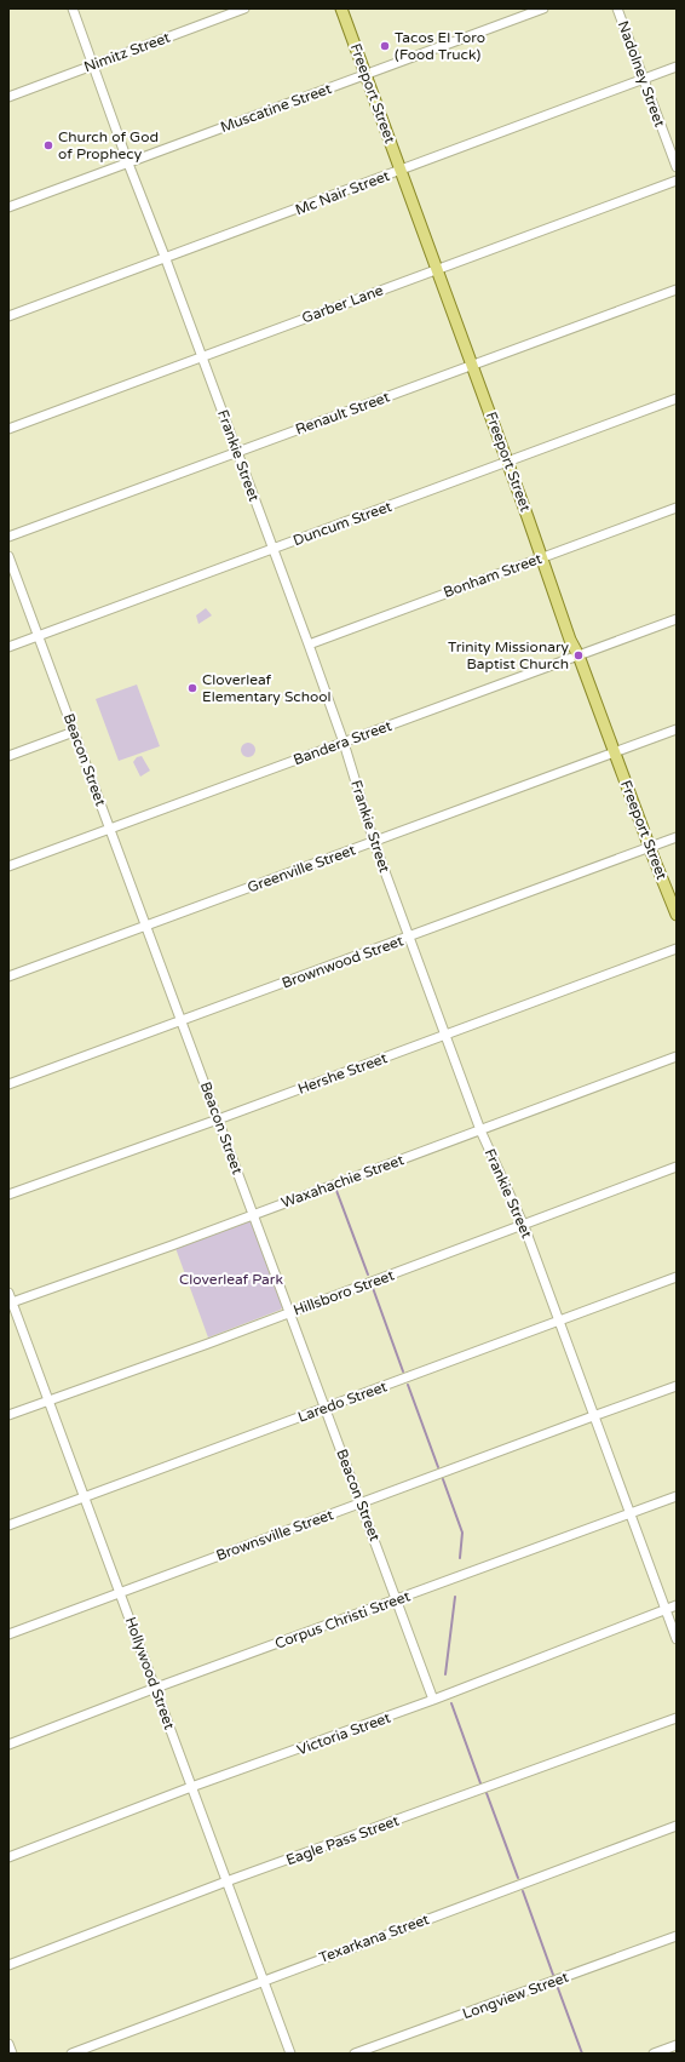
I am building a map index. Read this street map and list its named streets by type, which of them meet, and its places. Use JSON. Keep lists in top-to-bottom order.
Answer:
{
  "streets": {
    "main road": ["Freeport Street"],
    "street": [
      "Nimitz Street",
      "Nadolney Street",
      "Muscatine Street",
      "Mc Nair Street",
      "Garber Lane",
      "Renault Street",
      "Frankie Street",
      "Duncum Street",
      "Bonham Street",
      "Bandera Street",
      "Beacon Street",
      "Greenville Street",
      "Brownwood Street",
      "Hershe Street",
      "Waxahachie Street",
      "Hillsboro Street",
      "Laredo Street",
      "Brownsville Street",
      "Corpus Christi Street",
      "Hollywood Street",
      "Victoria Street",
      "Eagle Pass Street",
      "Texarkana Street",
      "Longview Street"
    ]
  },
  "crossings": [
    ["Nimitz Street", "Frankie Street"],
    ["Nadolney Street", "Mc Nair Street"],
    ["Freeport Street", "Muscatine Street"],
    ["Freeport Street", "Mc Nair Street"],
    ["Freeport Street", "Garber Lane"],
    ["Freeport Street", "Renault Street"],
    ["Freeport Street", "Duncum Street"],
    ["Freeport Street", "Bonham Street"],
    ["Freeport Street", "Bandera Street"],
    ["Freeport Street", "Greenville Street"],
    ["Freeport Street", "Brownwood Street"],
    ["Muscatine Street", "Frankie Street"],
    ["Mc Nair Street", "Frankie Street"],
    ["Garber Lane", "Frankie Street"],
    ["Renault Street", "Frankie Street"],
    ["Frankie Street", "Duncum Street"],
    ["Frankie Street", "Bonham Street"],
    ["Frankie Street", "Bandera Street"],
    ["Frankie Street", "Greenville Street"],
    ["Frankie Street", "Brownwood Street"],
    ["Frankie Street", "Hershe Street"],
    ["Frankie Street", "Waxahachie Street"],
    ["Frankie Street", "Hillsboro Street"],
    ["Frankie Street", "Laredo Street"],
    ["Frankie Street", "Brownsville Street"],
    ["Frankie Street", "Corpus Christi Street"],
    ["Frankie Street", "Victoria Street"],
    ["Duncum Street", "Beacon Street"],
    ["Bandera Street", "Beacon Street"],
    ["Beacon Street", "Greenville Street"],
    ["Beacon Street", "Brownwood Street"],
    ["Beacon Street", "Hershe Street"],
    ["Beacon Street", "Waxahachie Street"],
    ["Beacon Street", "Hillsboro Street"],
    ["Beacon Street", "Laredo Street"],
    ["Beacon Street", "Brownsville Street"],
    ["Beacon Street", "Corpus Christi Street"],
    ["Beacon Street", "Victoria Street"],
    ["Waxahachie Street", "Hollywood Street"],
    ["Hillsboro Street", "Hollywood Street"],
    ["Laredo Street", "Hollywood Street"],
    ["Brownsville Street", "Hollywood Street"],
    ["Corpus Christi Street", "Hollywood Street"],
    ["Hollywood Street", "Victoria Street"],
    ["Hollywood Street", "Eagle Pass Street"],
    ["Hollywood Street", "Texarkana Street"]
  ],
  "parks": ["Cloverleaf Park"],
  "places": [
    "Tacos El Toro (Food Truck)",
    "Church of God of Prophecy",
    "Trinity Missionary Baptist Church",
    "Cloverleaf Elementary School"
  ]
}
